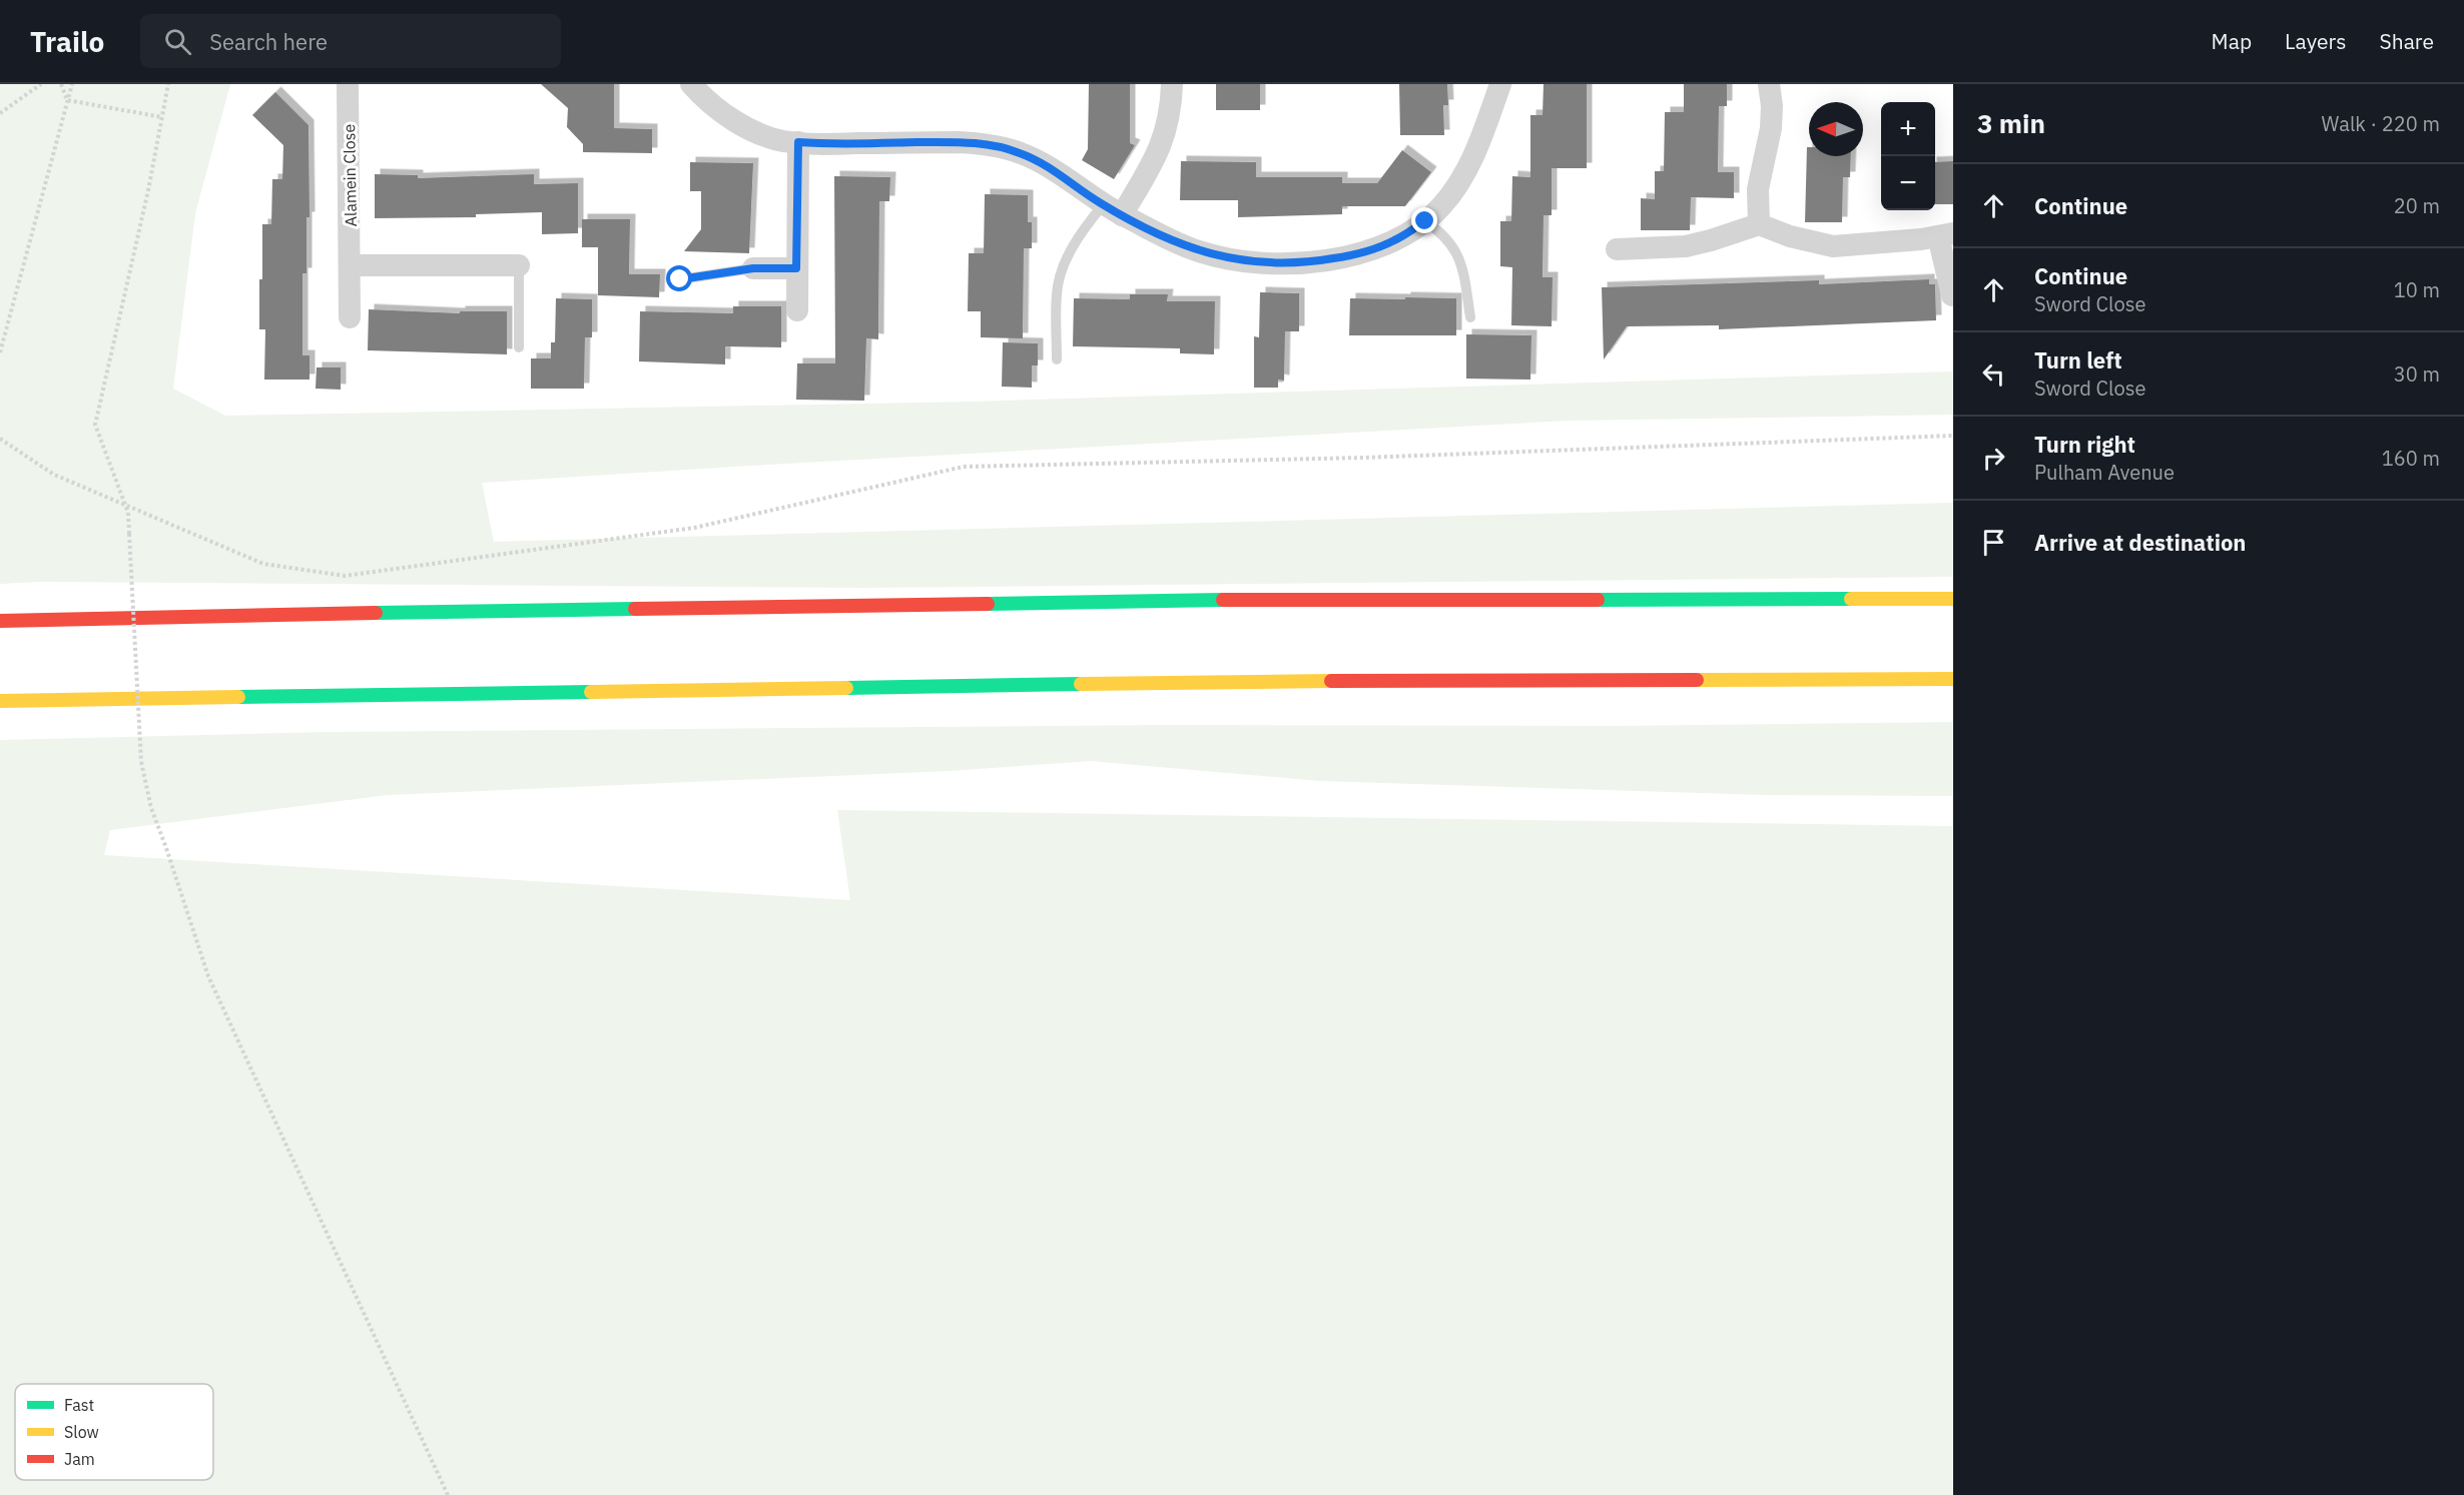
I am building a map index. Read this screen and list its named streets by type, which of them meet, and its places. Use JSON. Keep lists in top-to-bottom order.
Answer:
{
  "streets": {
    "street": ["Alamein Close"]
  },
  "legend": ["Fast", "Slow", "Jam"],
  "north": "left",
  "page": {
    "header": "Trailo",
    "search": "Search here",
    "nav": ["Map", "Layers", "Share"],
    "heading": ["3 min", "Walk · 220 m"],
    "map_buttons": ["+", "−"],
    "list": [
      ["Continue", "20 m"],
      ["Continue", "Sword Close", "10 m"],
      ["Turn left", "Sword Close", "30 m"],
      ["Turn right", "Pulham Avenue", "160 m"],
      "Arrive at destination"
    ]
  }
}
